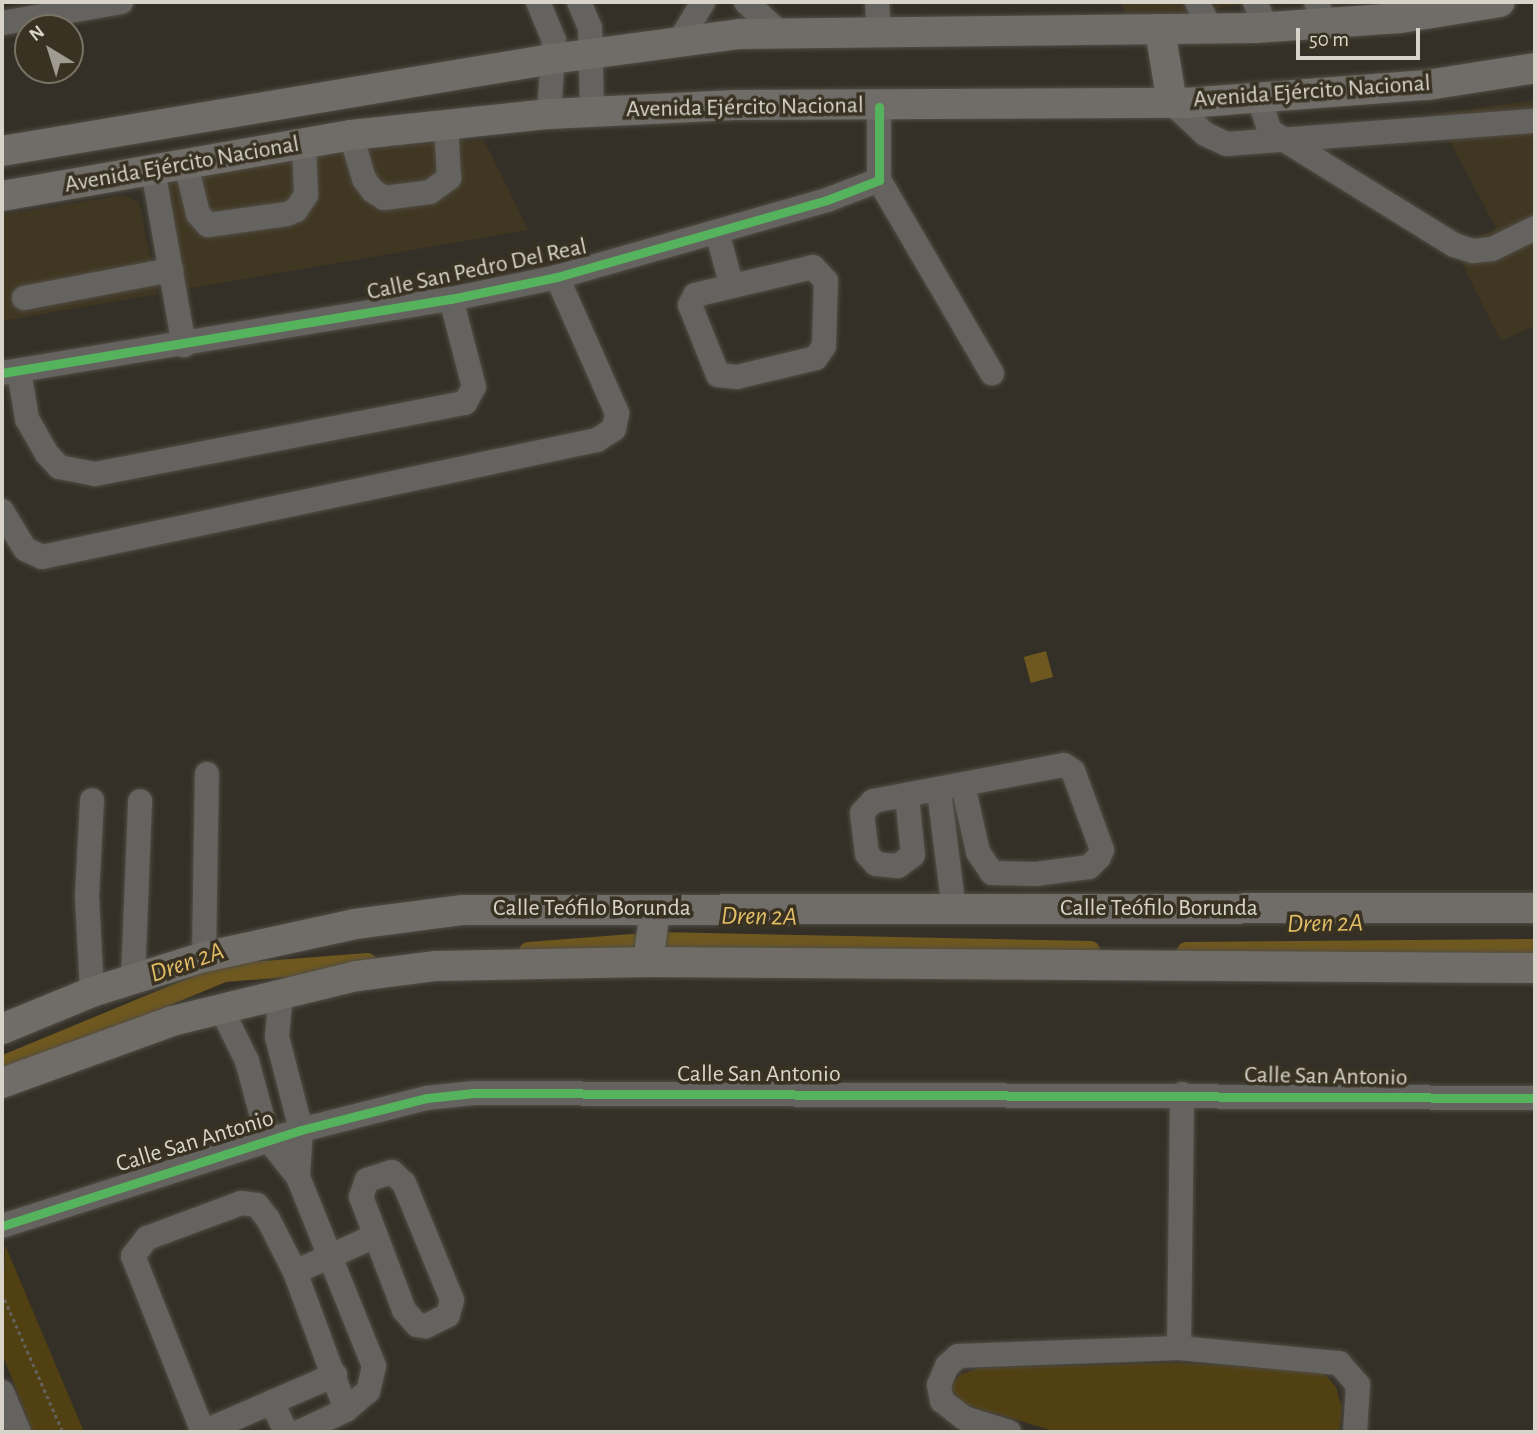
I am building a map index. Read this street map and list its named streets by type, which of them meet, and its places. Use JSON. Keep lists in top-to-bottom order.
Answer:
{
  "streets": {
    "main road": ["Avenida Ejército Nacional", "Calle Teófilo Borunda"],
    "street": ["Calle San Pedro Del Real", "Calle San Antonio"]
  },
  "water": ["Dren 2A"],
  "scale_bar": "50 m",
  "north": "top left"
}
